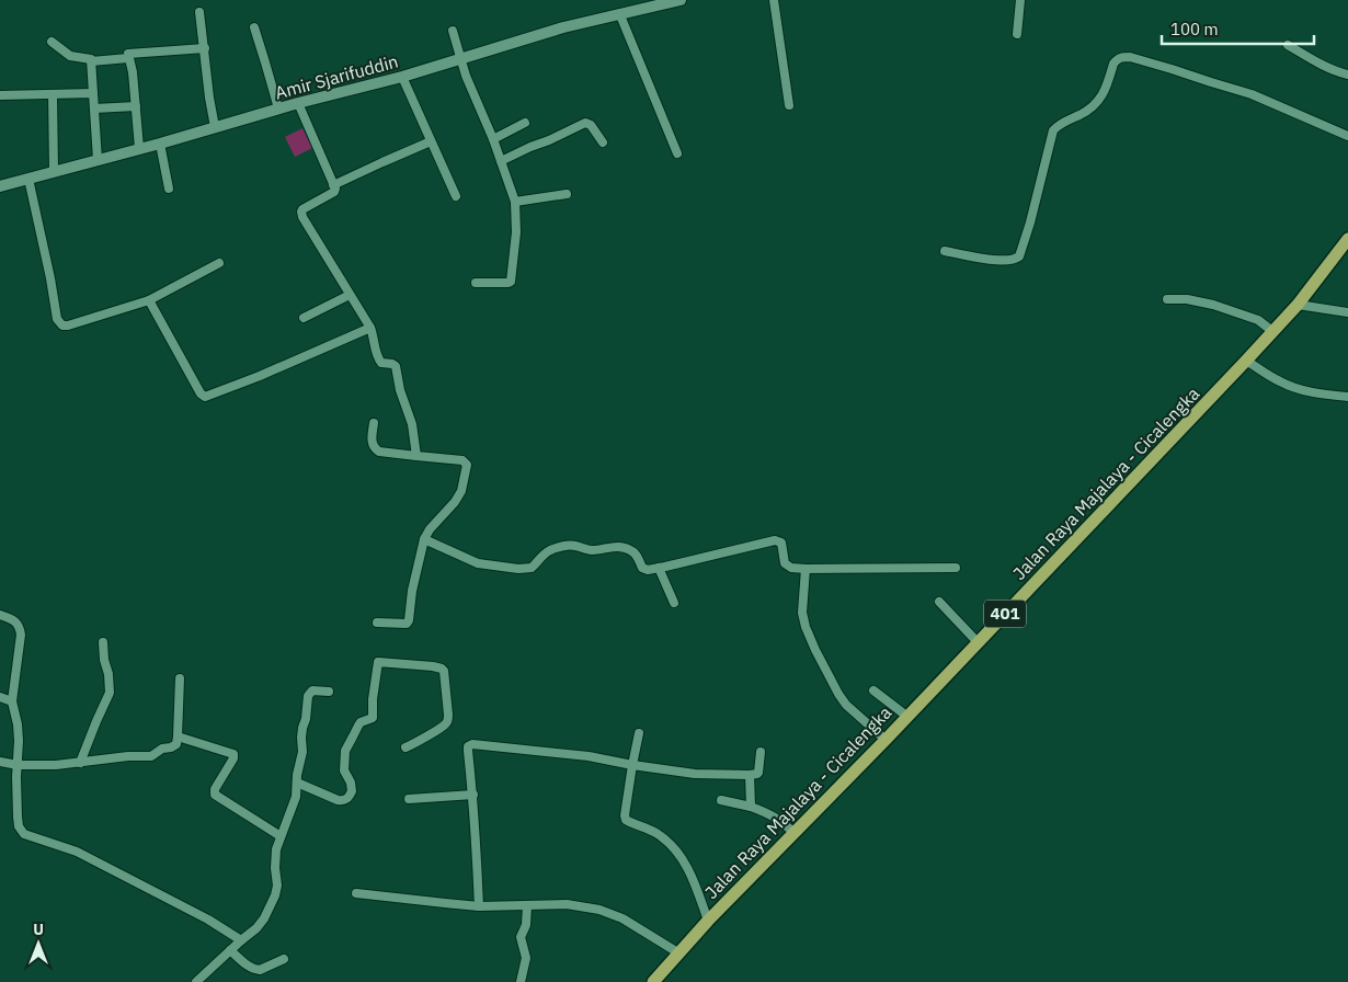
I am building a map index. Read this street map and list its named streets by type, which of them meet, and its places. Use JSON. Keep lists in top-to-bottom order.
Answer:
{
  "streets": {
    "main road": ["Amir Sjarifuddin", "Jalan Raya Majalaya - Cicalengka", "401"]
  },
  "scale_bar": "100 m",
  "north": "top"
}
